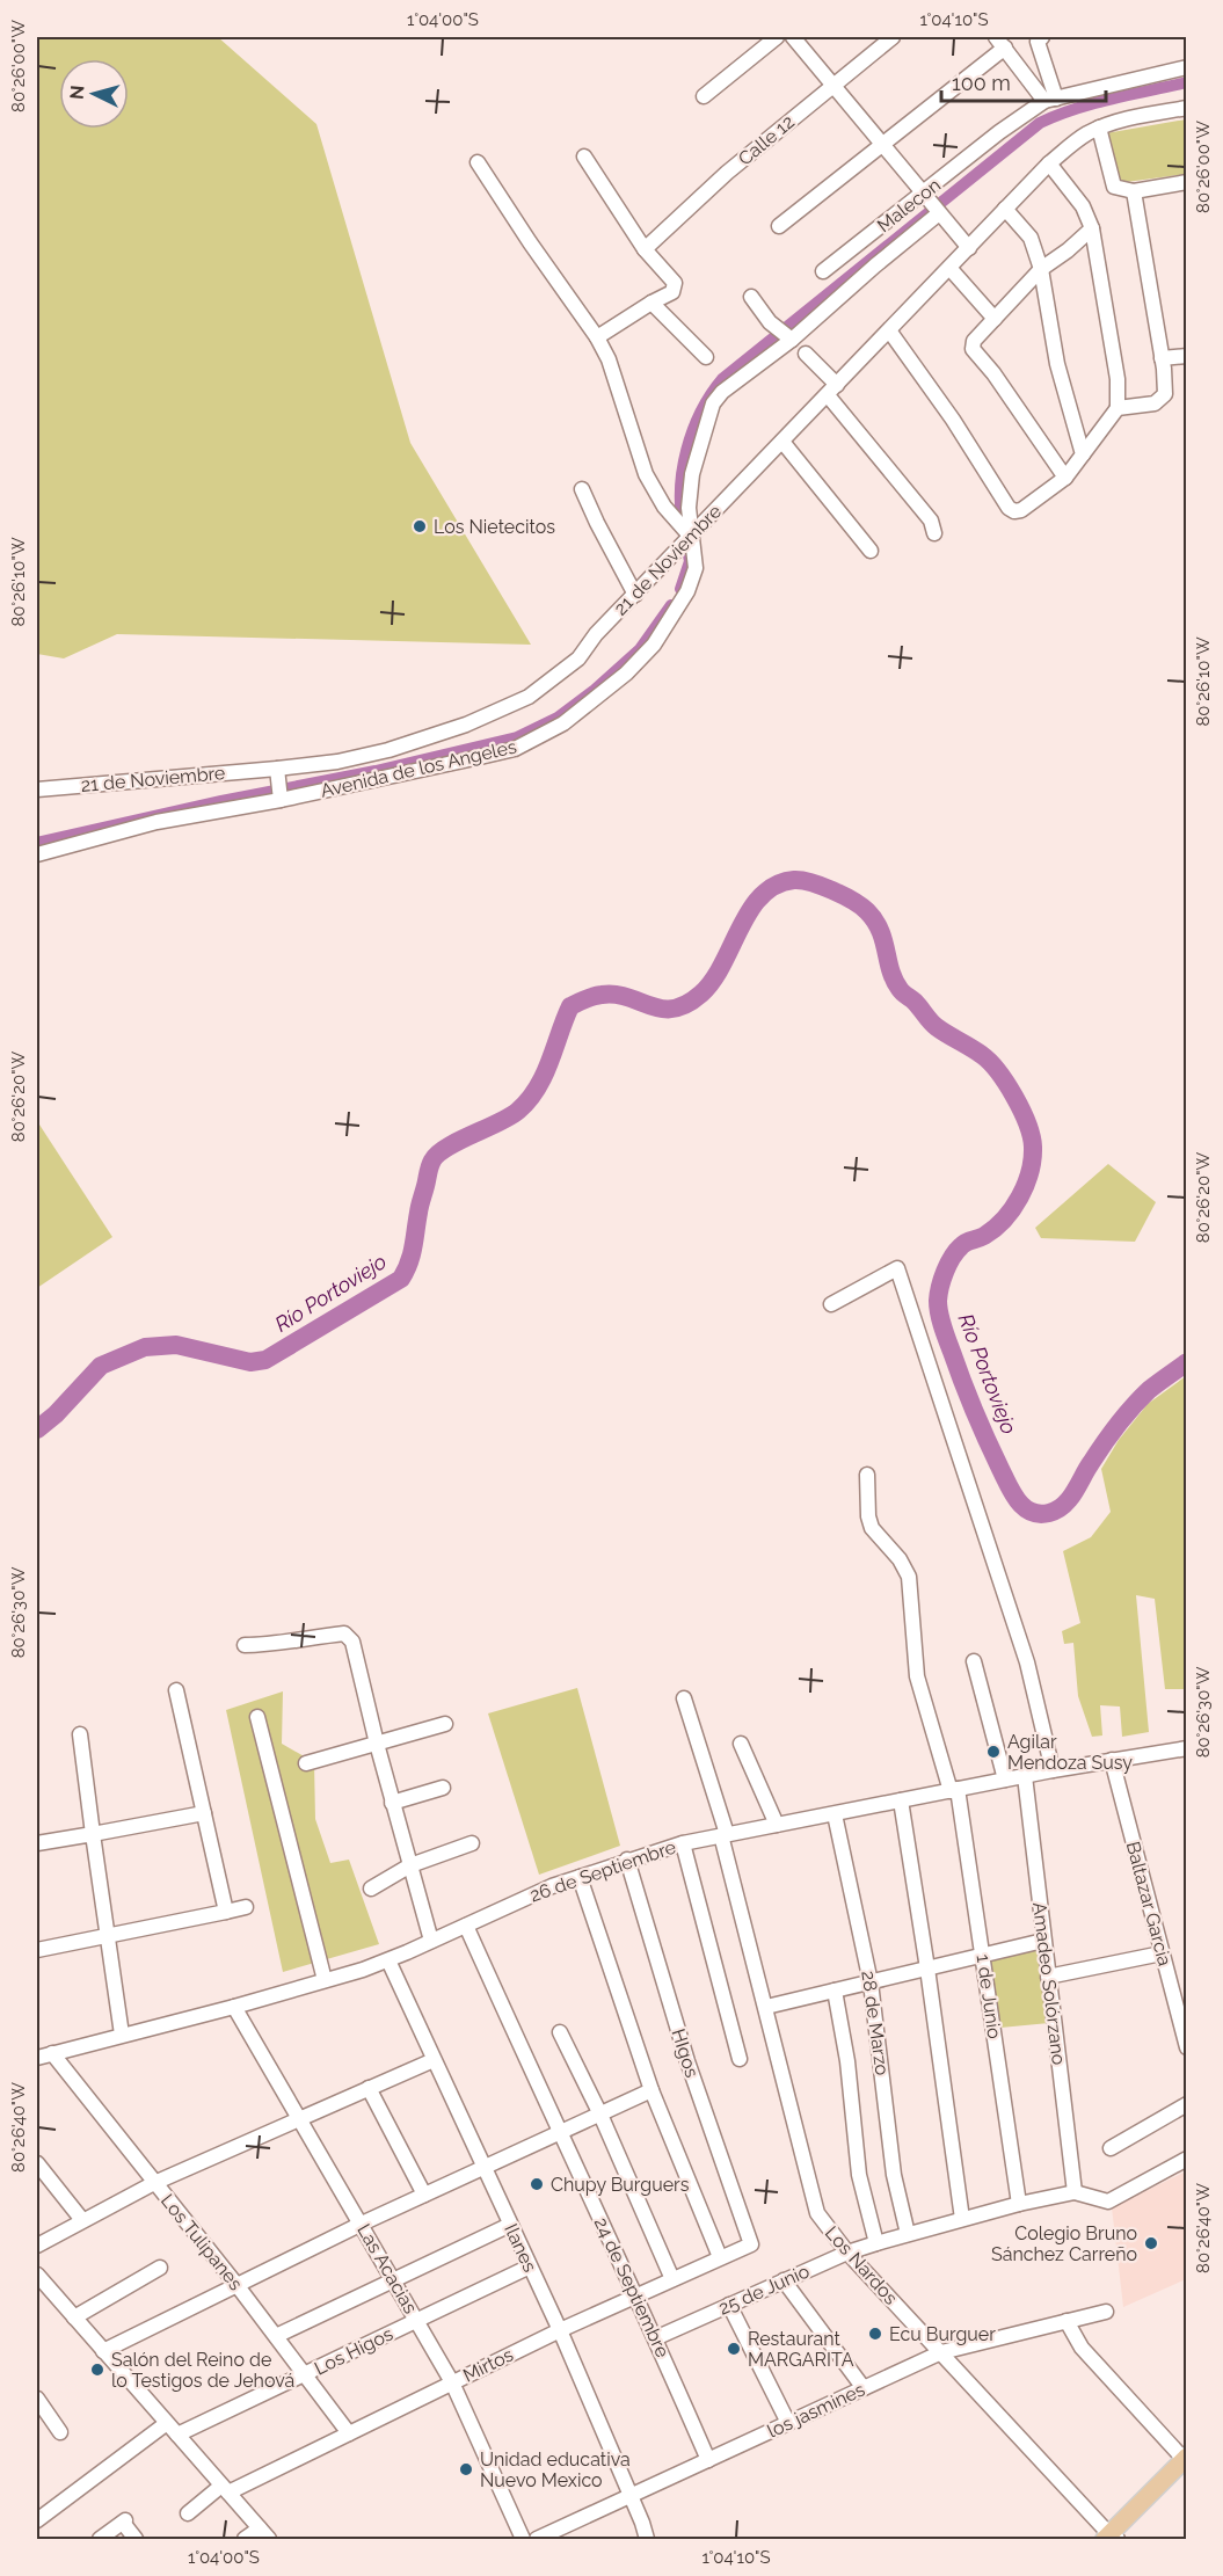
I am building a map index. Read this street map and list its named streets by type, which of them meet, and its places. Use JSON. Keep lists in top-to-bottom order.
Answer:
{
  "streets": {
    "street": [
      "Calle 12",
      "Malecon",
      "21 de Noviembre",
      "Avenida de los Angeles",
      "26 de Septiembre",
      "Baltazar Garcia",
      "Amadeo Solórzano",
      "1 de Junio",
      "28 de Marzo",
      "HIgos",
      "Los Tulipanes",
      "Ilanes",
      "Los Nardos",
      "Las Acacias",
      "24 de Septiembre",
      "25 de Junio",
      "Los Higos",
      "Mirtos",
      "los jasmines"
    ]
  },
  "crossings": [
    ["21 de Noviembre", "Avenida de los Angeles"],
    ["26 de Septiembre", "Baltazar Garcia"],
    ["26 de Septiembre", "Amadeo Solórzano"],
    ["26 de Septiembre", "1 de Junio"],
    ["26 de Septiembre", "28 de Marzo"],
    ["26 de Septiembre", "HIgos"],
    ["26 de Septiembre", "Los Tulipanes"],
    ["26 de Septiembre", "Ilanes"],
    ["26 de Septiembre", "Los Nardos"],
    ["26 de Septiembre", "Las Acacias"],
    ["26 de Septiembre", "24 de Septiembre"],
    ["Amadeo Solórzano", "25 de Junio"],
    ["1 de Junio", "25 de Junio"],
    ["28 de Marzo", "25 de Junio"],
    ["HIgos", "Mirtos"],
    ["Los Tulipanes", "Los Higos"],
    ["Los Tulipanes", "Mirtos"],
    ["Ilanes", "Los Higos"],
    ["Ilanes", "Mirtos"],
    ["Ilanes", "los jasmines"],
    ["Los Nardos", "25 de Junio"],
    ["Los Nardos", "los jasmines"],
    ["Las Acacias", "Los Higos"],
    ["Las Acacias", "Mirtos"],
    ["24 de Septiembre", "25 de Junio"],
    ["24 de Septiembre", "Mirtos"],
    ["24 de Septiembre", "los jasmines"]
  ],
  "water": ["Río Portoviejo"],
  "places": [
    "Los Nietecitos",
    "Agilar Mendoza Susy",
    "Chupy Burguers",
    "Colegio Bruno Sánchez Carreño",
    "Ecu Burguer",
    "Restaurant MARGARITA",
    "Salón del Reino de lo Testigos de Jehová",
    "Unidad educativa Nuevo Mexico"
  ],
  "scale_bar": "100 m",
  "north": "left",
  "coordinates": [
    "1°04'00\"S",
    "1°04'10\"S",
    "80°26'00\"W",
    "80°26'10\"W",
    "80°26'20\"W",
    "80°26'30\"W",
    "80°26'40\"W"
  ]
}
